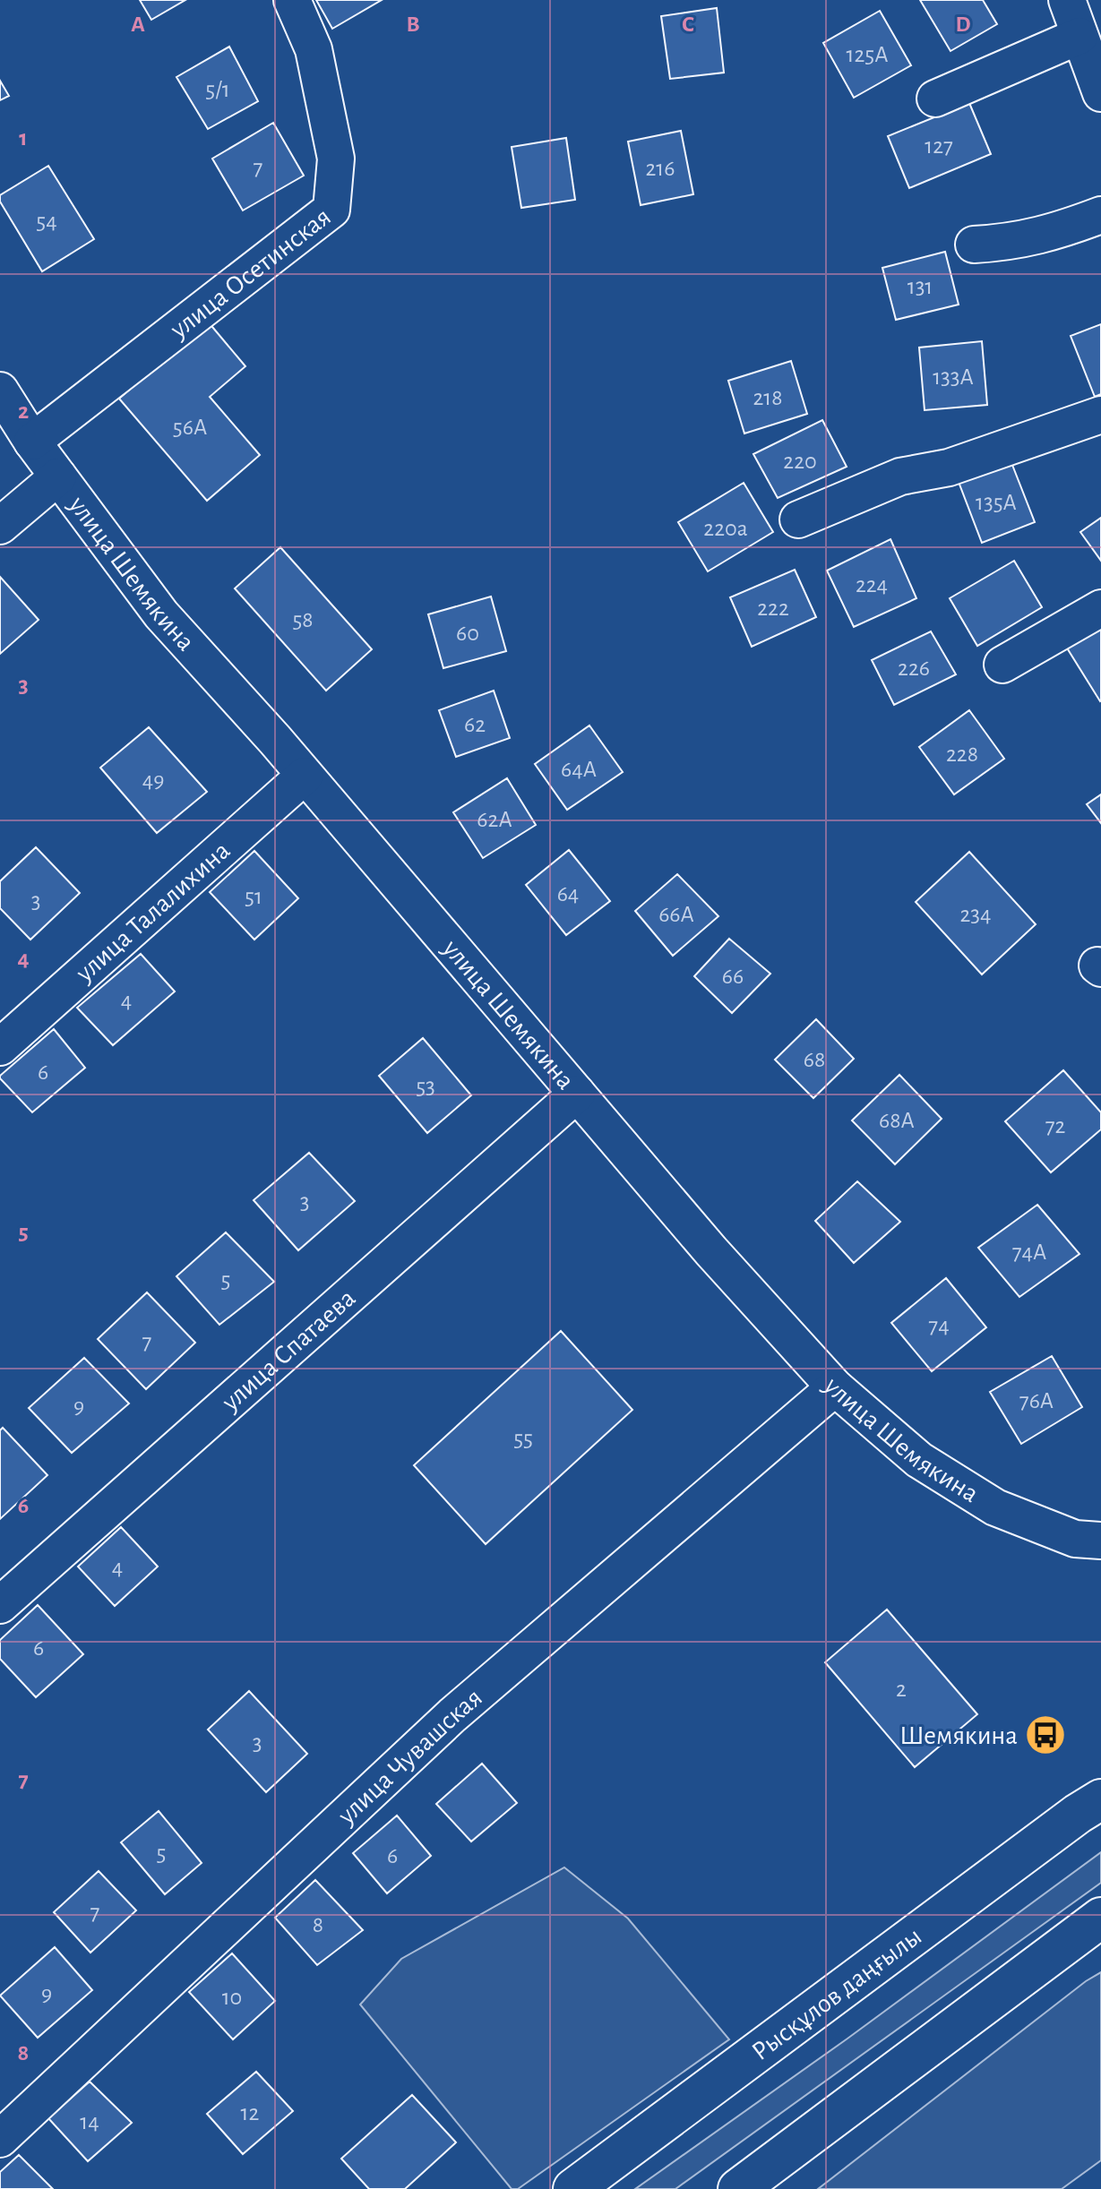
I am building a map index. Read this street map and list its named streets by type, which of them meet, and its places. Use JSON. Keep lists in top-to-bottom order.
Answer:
{
  "streets": {
    "main road": ["Рысқұлов даңғылы"],
    "street": [
      "улица Осетинская",
      "улица Шемякина",
      "улица Талалихина",
      "улица Спатаева",
      "улица Чувашская"
    ]
  },
  "crossings": [
    ["улица Осетинская", "улица Шемякина"],
    ["улица Шемякина", "улица Талалихина"],
    ["улица Шемякина", "улица Спатаева"],
    ["улица Шемякина", "улица Чувашская"]
  ],
  "places": {
    "bus stop": ["Шемякина"]
  },
  "house_numbers": [
    "125А",
    "5/1",
    "127",
    "7",
    "216",
    "54",
    "131",
    "133А",
    "218",
    "56А",
    "220",
    "135А",
    "220а",
    "224",
    "222",
    "58",
    "60",
    "226",
    "62",
    "228",
    "64А",
    "49",
    "62А",
    "64",
    "51",
    "3",
    "66А",
    "234",
    "66",
    "4",
    "68",
    "6",
    "53",
    "68А",
    "72",
    "3",
    "74А",
    "5",
    "74",
    "7",
    "76А",
    "9",
    "55",
    "4",
    "6",
    "2",
    "3",
    "5",
    "6",
    "7",
    "8",
    "9",
    "10",
    "12",
    "14"
  ],
  "grid": {
    "columns": [
      "A",
      "B",
      "C",
      "D"
    ],
    "rows": [
      "1",
      "2",
      "3",
      "4",
      "5",
      "6",
      "7",
      "8"
    ]
  }
}
